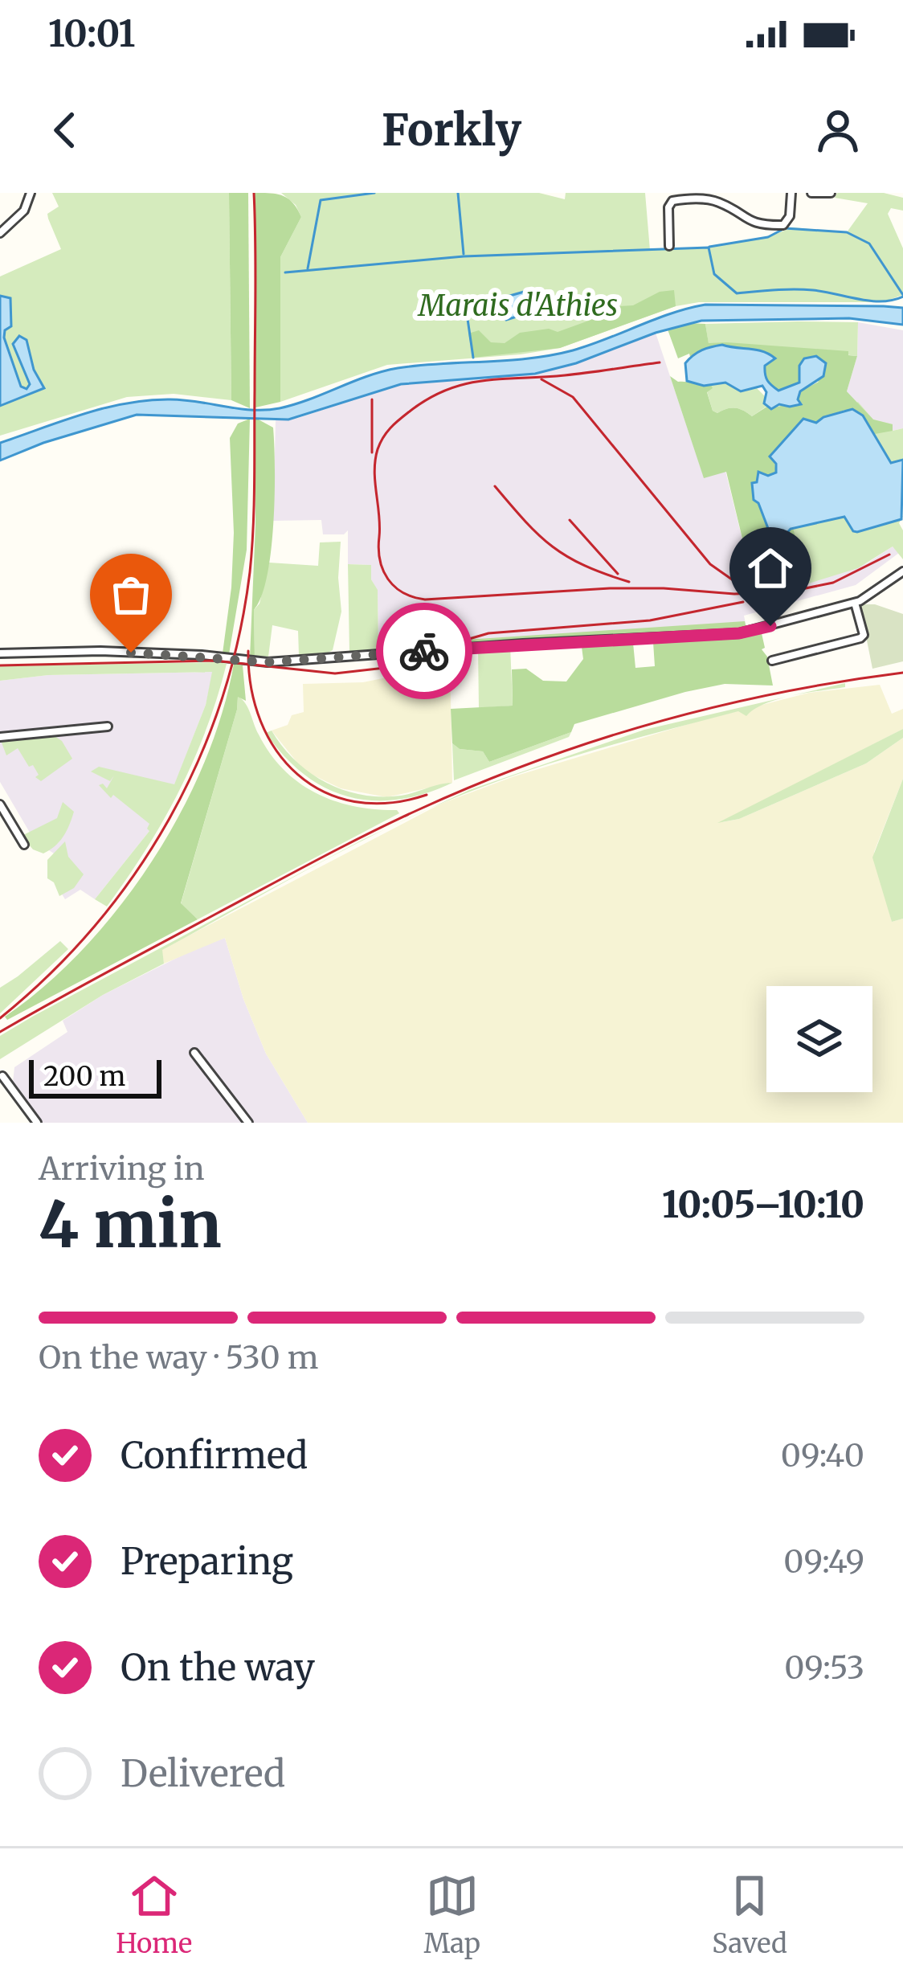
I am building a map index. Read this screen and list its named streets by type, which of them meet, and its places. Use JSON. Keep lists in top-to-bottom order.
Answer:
{
  "parks": ["Marais d'Athies"],
  "scale_bar": "200 m",
  "page": {
    "status": "10:01",
    "header": "Forkly",
    "scale": "200 m",
    "heading": ["4 min", "Arriving in", "10:05–10:10"],
    "bar": "On the way · 530 m",
    "list": [
      ["Confirmed", "09:40"],
      ["Preparing", "09:49"],
      ["On the way", "09:53"],
      "Delivered"
    ],
    "tabs": ["Home", "Map", "Saved"]
  }
}
